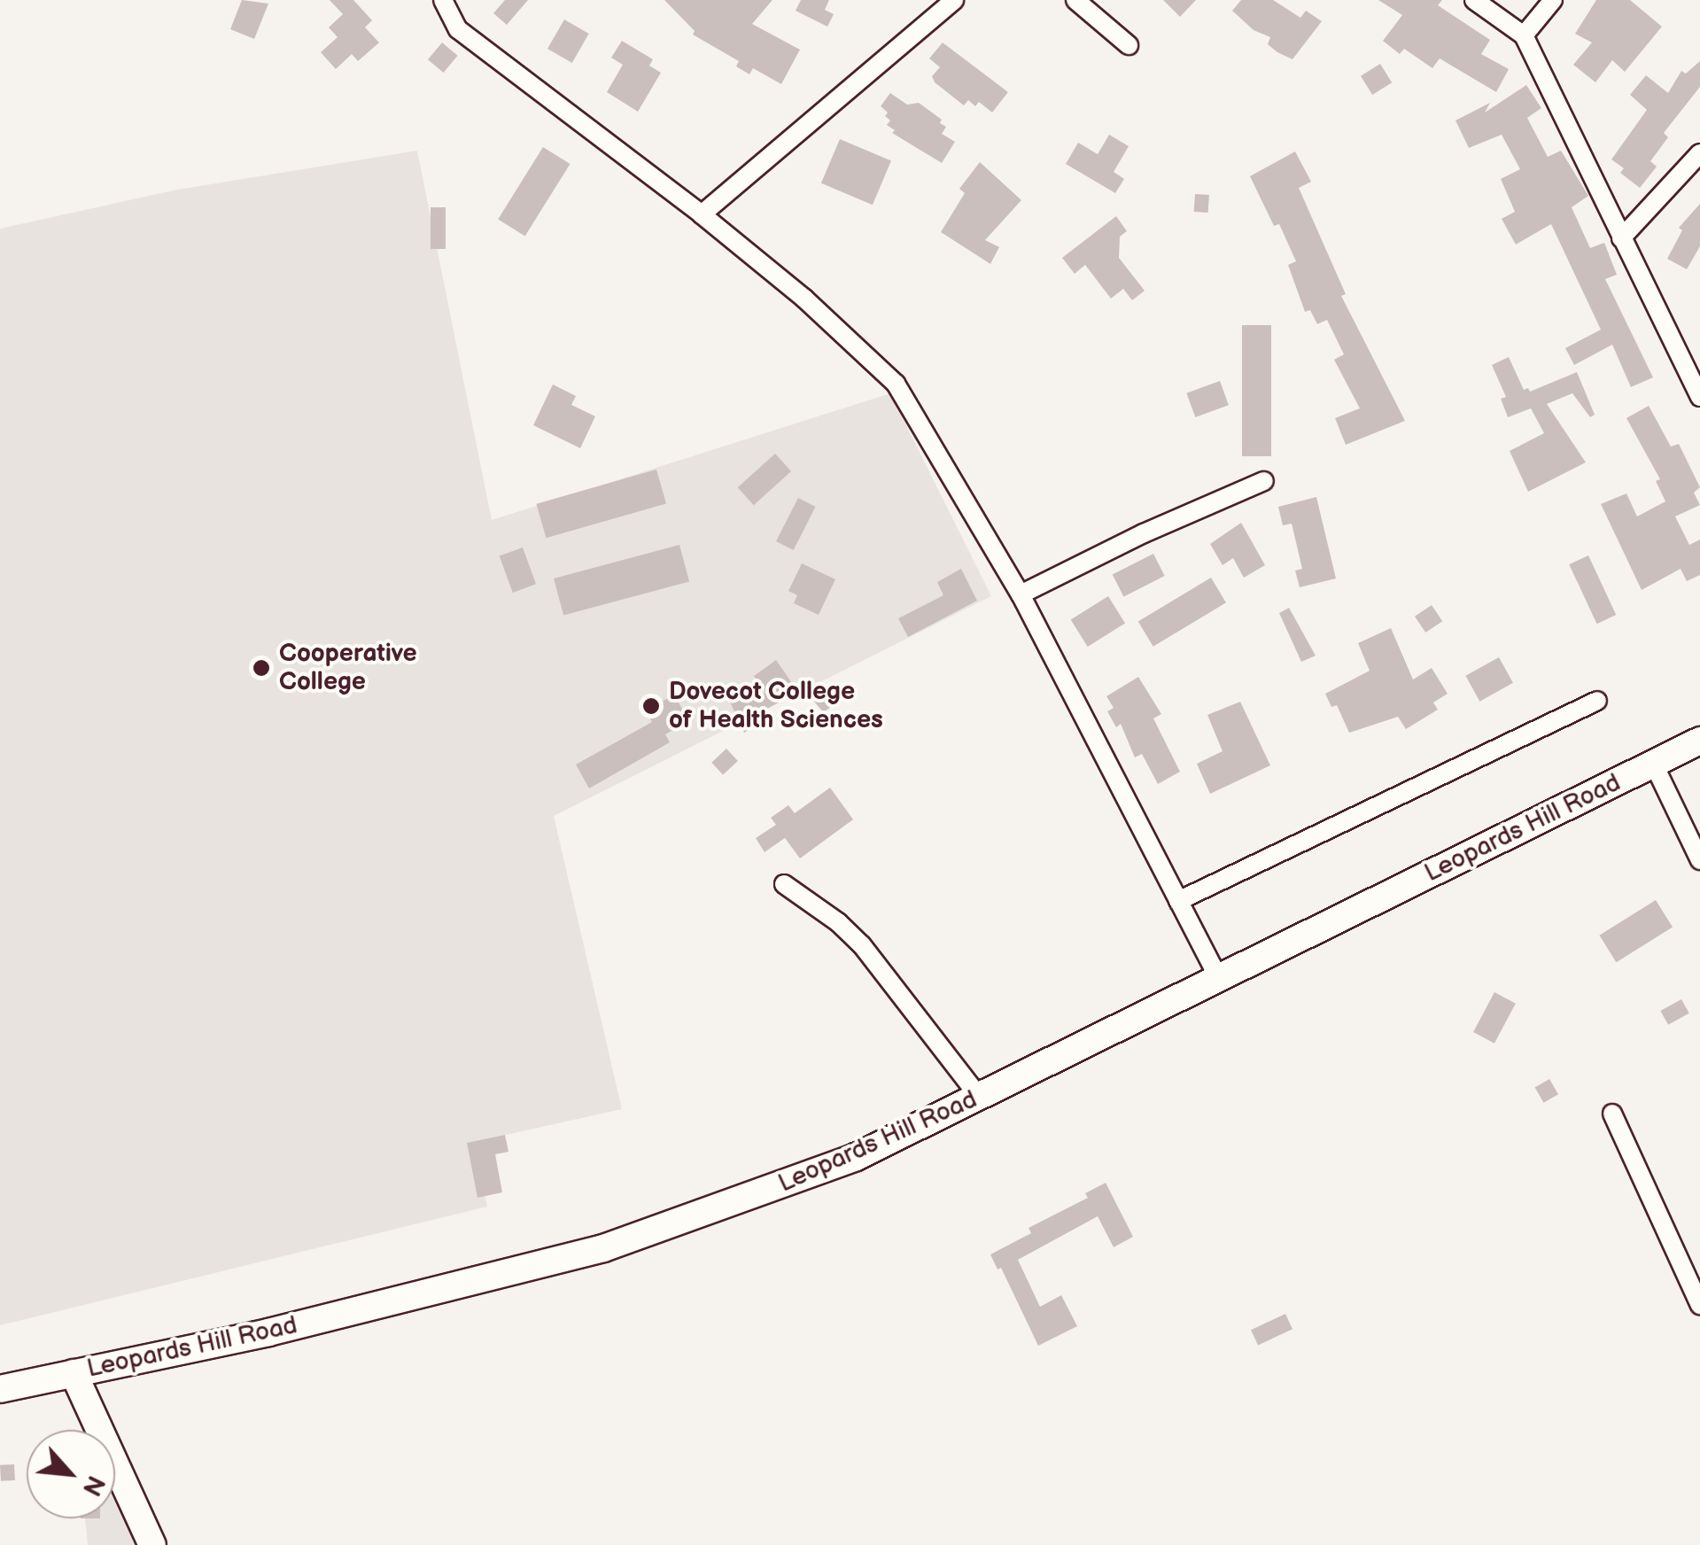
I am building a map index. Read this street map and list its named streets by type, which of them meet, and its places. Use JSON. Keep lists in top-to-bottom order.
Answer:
{
  "streets": {
    "main road": ["Leopards Hill Road"]
  },
  "places": ["Cooperative College", "Dovecot College of Health Sciences"],
  "north": "bottom right"
}
